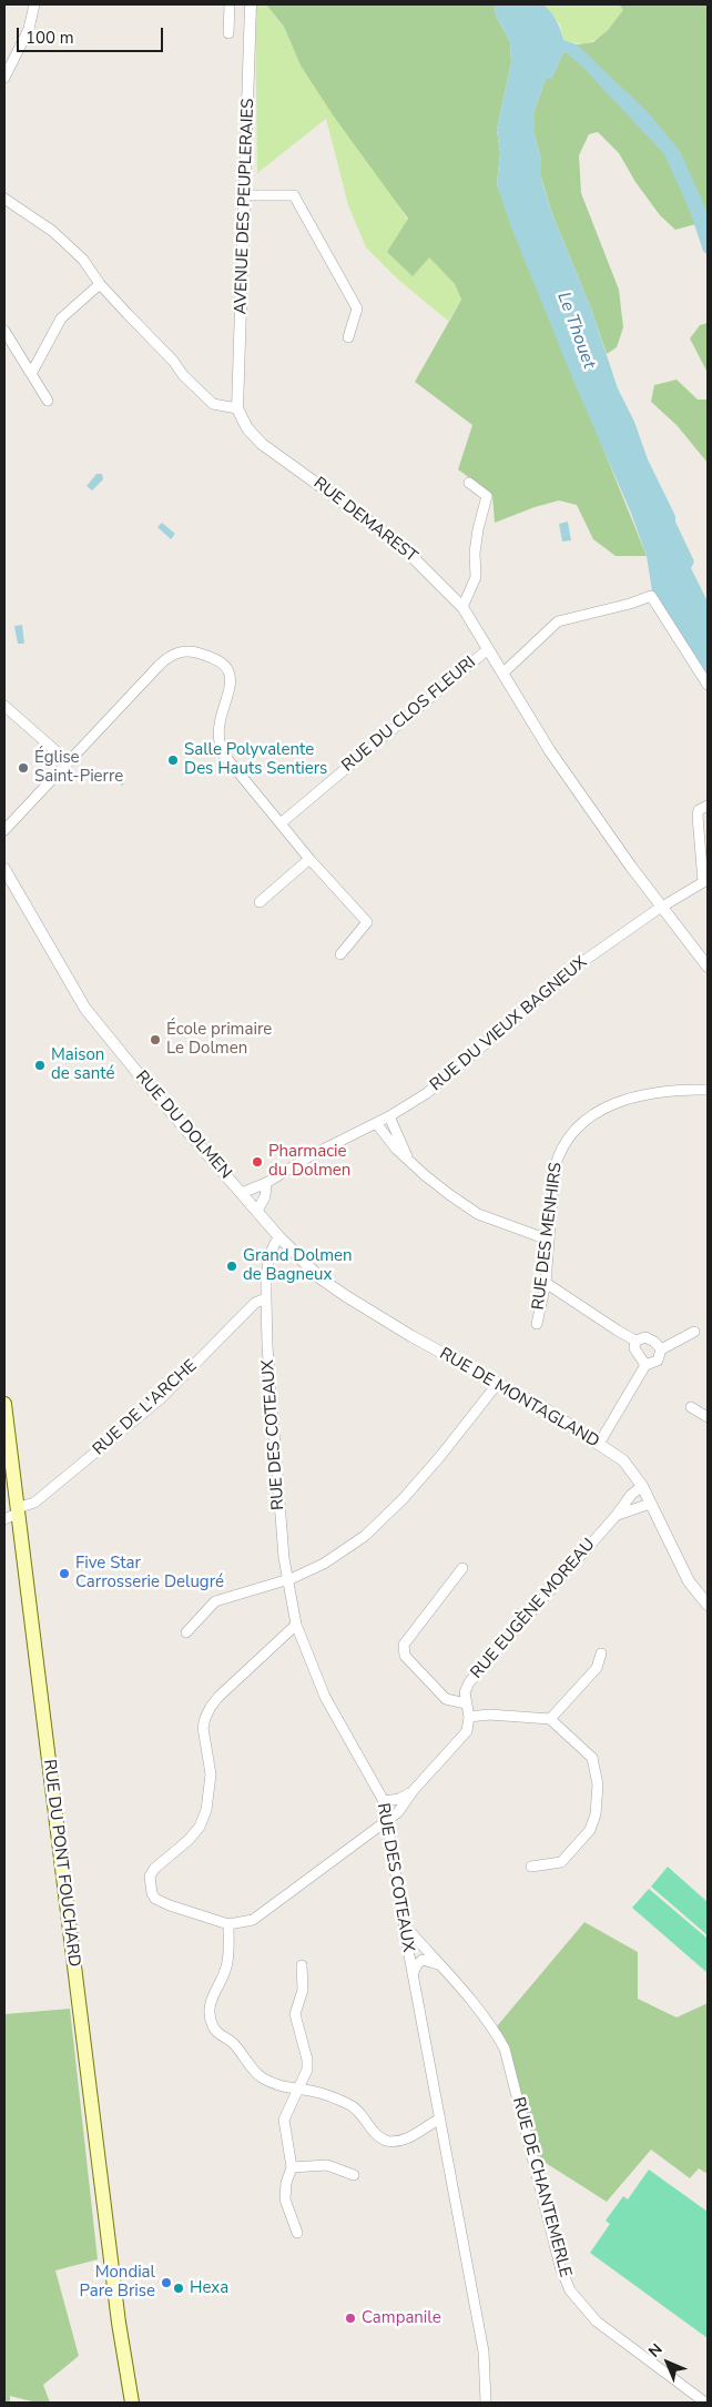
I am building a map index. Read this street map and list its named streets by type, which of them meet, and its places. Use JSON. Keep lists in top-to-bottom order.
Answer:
{
  "streets": {
    "main road": ["RUE DU PONT FOUCHARD"],
    "street": [
      "AVENUE DES PEUPLERAIES",
      "RUE DEMAREST",
      "RUE DU CLOS FLEURI",
      "RUE DU VIEUX BAGNEUX",
      "RUE DU DOLMEN",
      "RUE DES MENHIRS",
      "RUE DE MONTAGLAND",
      "RUE DE L'ARCHE",
      "RUE DES COTEAUX",
      "RUE EUGÈNE MOREAU",
      "RUE DE CHANTEMERLE"
    ]
  },
  "crossings": [
    ["AVENUE DES PEUPLERAIES", "RUE DEMAREST"],
    ["RUE DEMAREST", "RUE DU CLOS FLEURI"],
    ["RUE DEMAREST", "RUE DU VIEUX BAGNEUX"],
    ["RUE DU VIEUX BAGNEUX", "RUE DU DOLMEN"],
    ["RUE DU DOLMEN", "RUE DE MONTAGLAND"],
    ["RUE DU DOLMEN", "RUE DES COTEAUX"],
    ["RUE DE MONTAGLAND", "RUE DES COTEAUX"],
    ["RUE DE MONTAGLAND", "RUE EUGÈNE MOREAU"],
    ["RUE DE L'ARCHE", "RUE DES COTEAUX"],
    ["RUE DE L'ARCHE", "RUE DU PONT FOUCHARD"],
    ["RUE DES COTEAUX", "RUE DE CHANTEMERLE"]
  ],
  "water": ["Le Thouet"],
  "places": [
    "Salle Polyvalente Des Hauts Sentiers",
    "Église Saint-Pierre",
    "École primaire Le Dolmen",
    "Maison de santé",
    "Pharmacie du Dolmen",
    "Grand Dolmen de Bagneux",
    "Five Star Carrosserie Delugré",
    "Mondial Pare Brise",
    "Hexa",
    "Campanile"
  ],
  "scale_bar": "100 m",
  "north": "top left"
}
